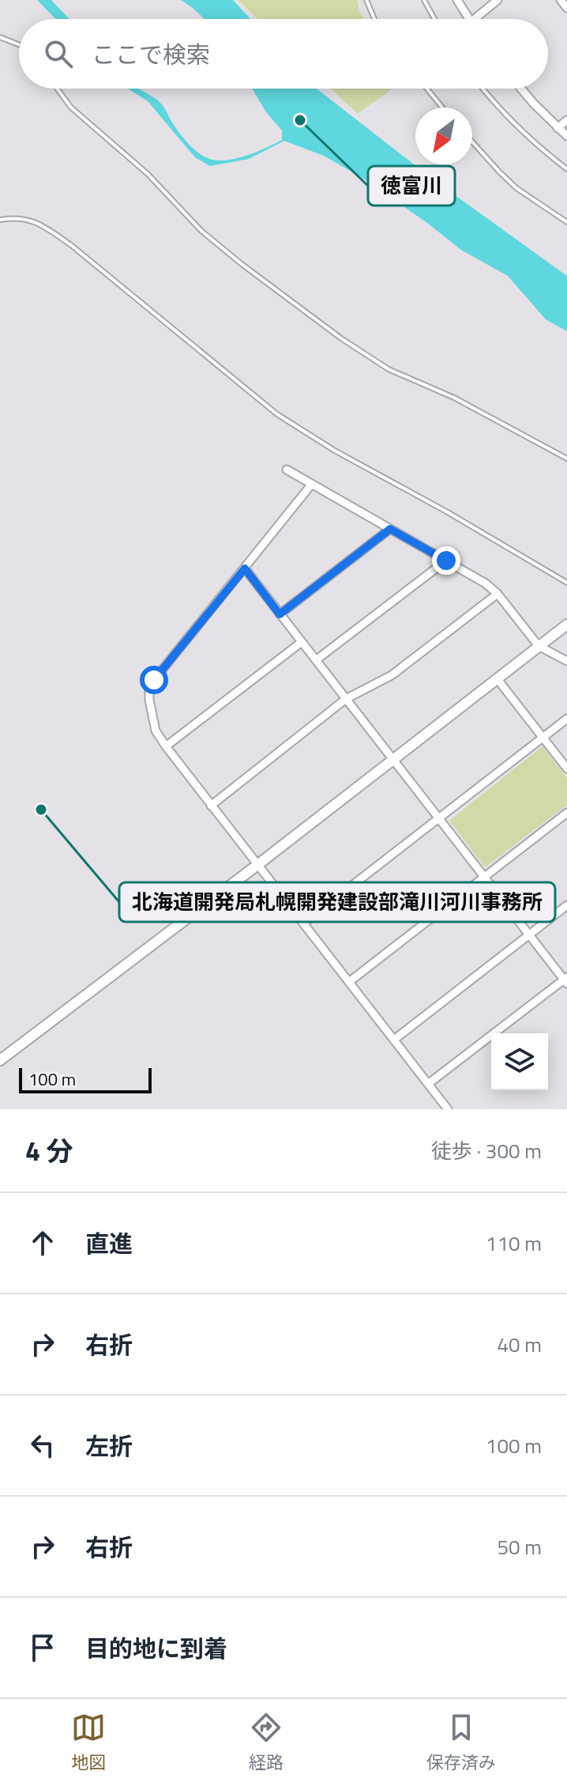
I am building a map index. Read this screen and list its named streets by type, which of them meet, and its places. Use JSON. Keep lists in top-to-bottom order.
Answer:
{
  "places": ["徳富川", "北海道開発局札幌開発建設部滝川河川事務所"],
  "scale_bar": "100 m",
  "north": "bottom left",
  "page": {
    "search": "ここで検索",
    "scale": "100 m",
    "heading": ["4 分", "徒歩 · 300 m"],
    "list": [
      ["直進", "110 m"],
      ["右折", "40 m"],
      ["左折", "100 m"],
      ["右折", "50 m"],
      "目的地に到着"
    ],
    "nav": ["地図", "経路", "保存済み"]
  }
}
